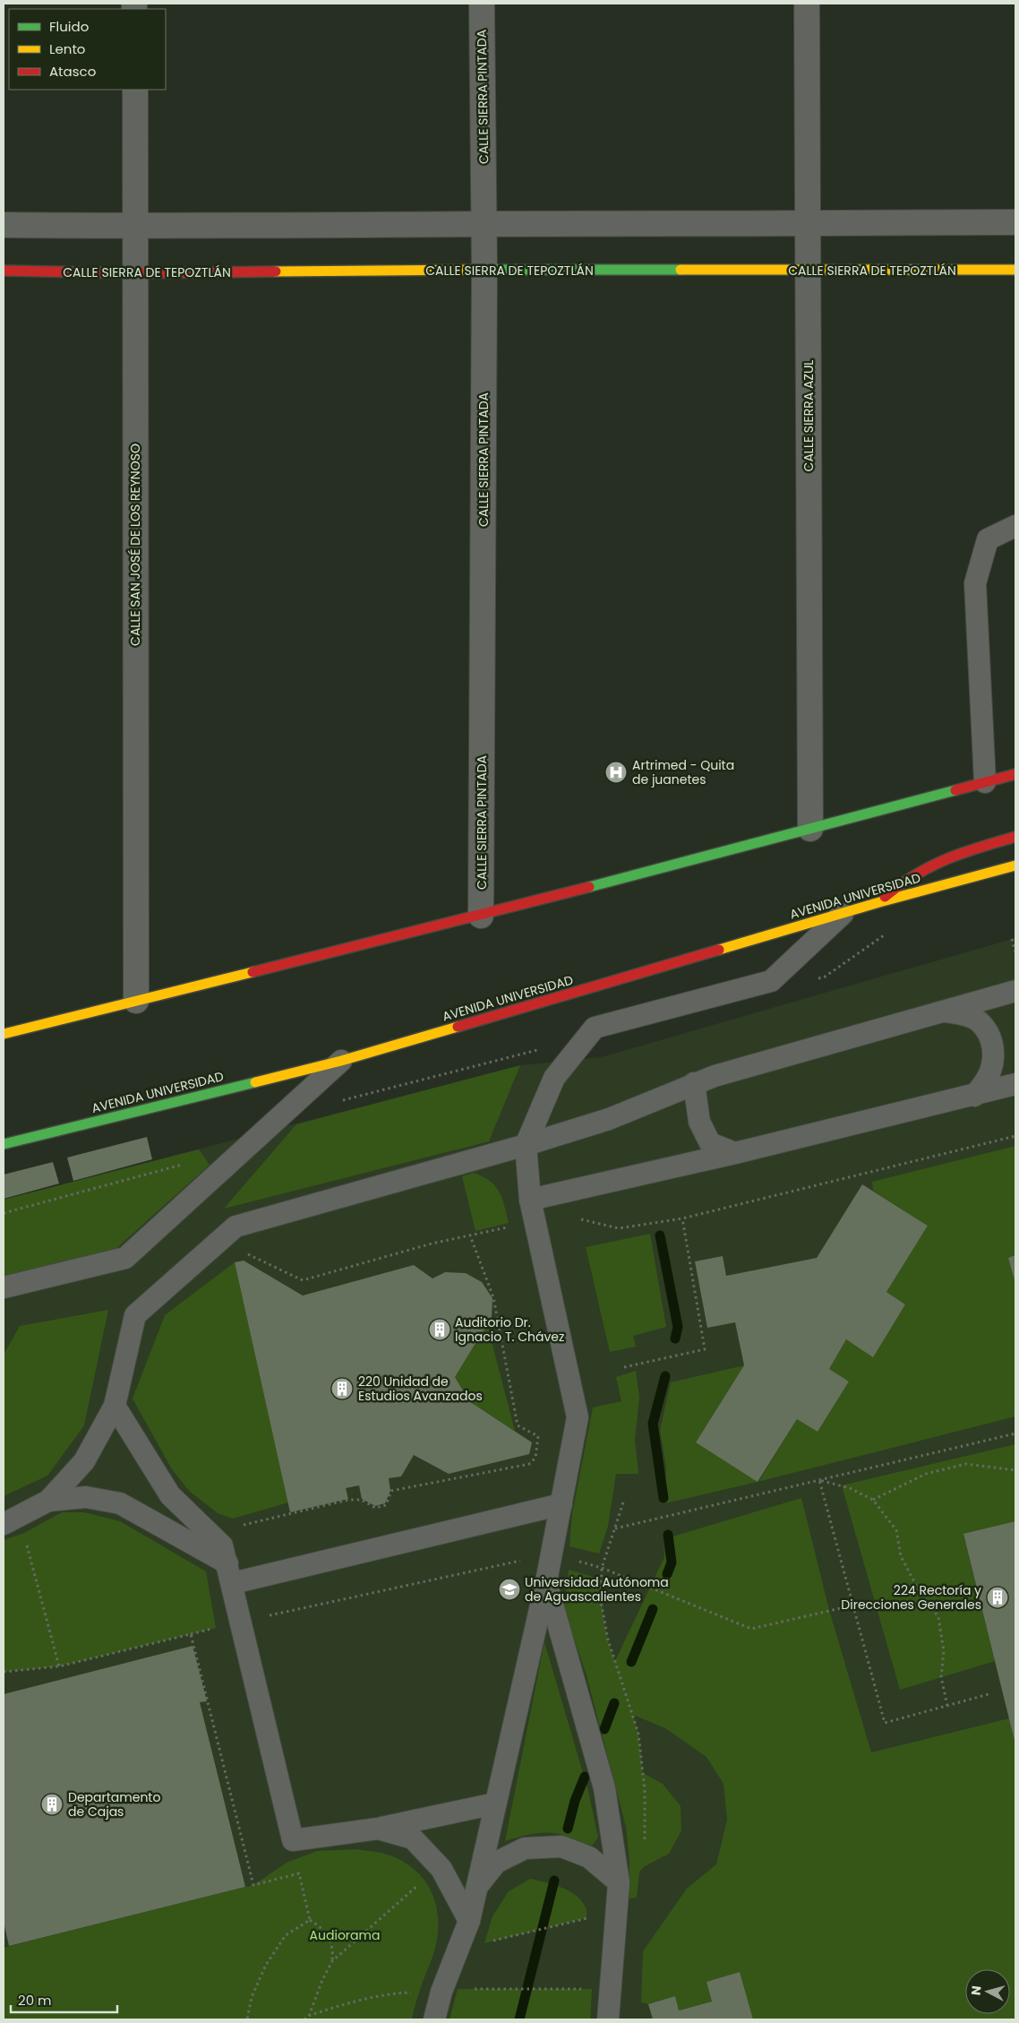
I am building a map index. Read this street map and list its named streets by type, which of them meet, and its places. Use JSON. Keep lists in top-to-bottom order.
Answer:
{
  "streets": {
    "main road": ["CALLE SIERRA DE TEPOZTLÁN", "AVENIDA UNIVERSIDAD"],
    "street": ["CALLE SIERRA PINTADA", "CALLE SIERRA AZUL", "CALLE SAN JOSÉ DE LOS REYNOSO"]
  },
  "crossings": [
    ["CALLE SIERRA PINTADA", "CALLE SIERRA DE TEPOZTLÁN"],
    ["CALLE SIERRA DE TEPOZTLÁN", "CALLE SIERRA AZUL"],
    ["CALLE SIERRA DE TEPOZTLÁN", "CALLE SAN JOSÉ DE LOS REYNOSO"]
  ],
  "parks": ["Audiorama"],
  "places": {
    "hospital": ["Artrimed - Quita de juanetes"],
    "building": [
      "Auditorio Dr. Ignacio T. Chávez",
      "220 Unidad de Estudios Avanzados",
      "224 Rectoría y Direcciones Generales",
      "Departamento de Cajas"
    ],
    "school or university": ["Universidad Autónoma de Aguascalientes"]
  },
  "legend": ["Fluido", "Lento", "Atasco"],
  "scale_bar": "20 m",
  "north": "left"
}
